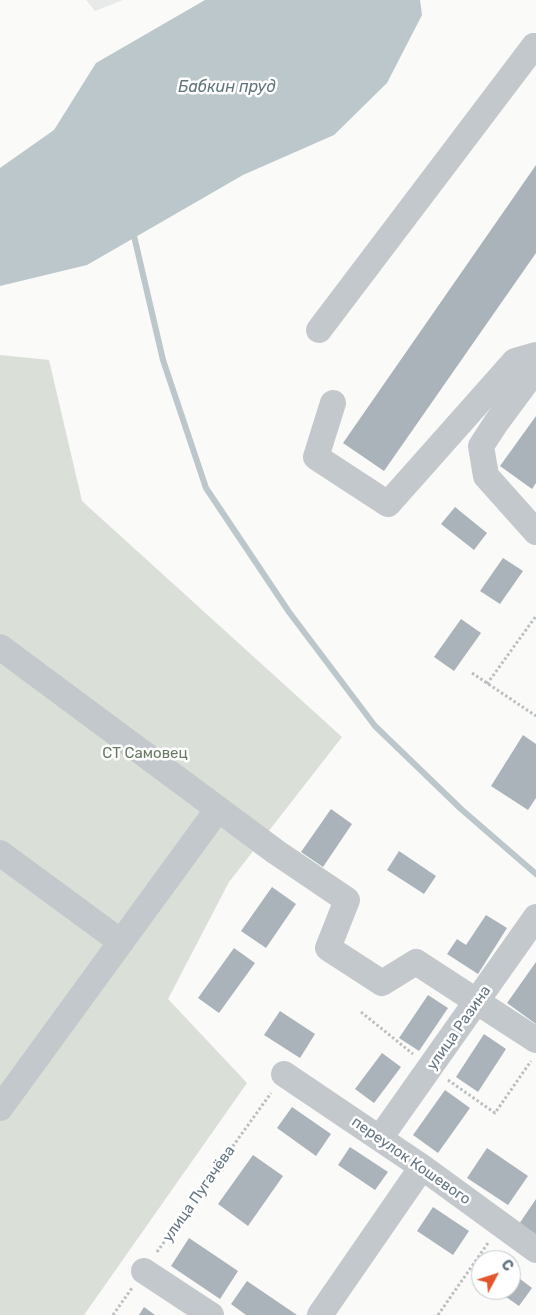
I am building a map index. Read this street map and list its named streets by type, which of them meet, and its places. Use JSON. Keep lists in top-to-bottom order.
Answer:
{
  "streets": {
    "street": ["улица Разина", "переулок Кошевого"],
    "path": ["улица Пугачёва"]
  },
  "crossings": [
    ["улица Разина", "переулок Кошевого"],
    ["переулок Кошевого", "улица Пугачёва"]
  ],
  "water": ["Бабкин пруд"],
  "parks": ["СТ Самовец"],
  "north": "top right"
}
